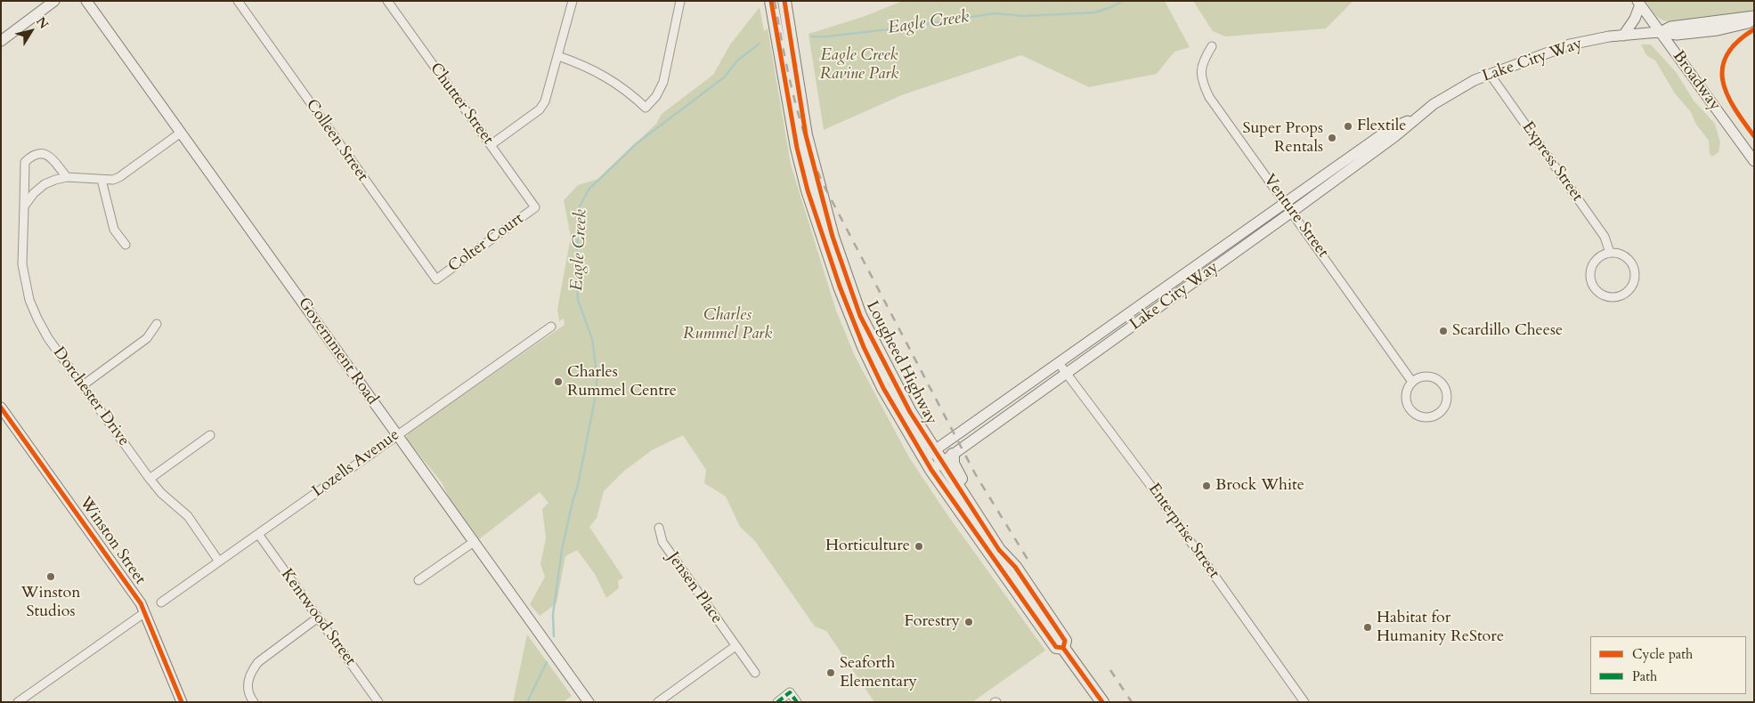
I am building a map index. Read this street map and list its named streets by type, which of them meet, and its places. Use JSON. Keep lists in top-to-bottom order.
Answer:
{
  "streets": {
    "main road": ["Lougheed Highway"],
    "street": [
      "Lake City Way",
      "Broadway",
      "Chutter Street",
      "Colleen Street",
      "Express Street",
      "Venture Street",
      "Colter Court",
      "Government Road",
      "Dorchester Drive",
      "Lozells Avenue",
      "Enterprise Street",
      "Winston Street",
      "Jensen Place",
      "Kentwood Street"
    ]
  },
  "crossings": [
    ["Lake City Way", "Broadway"],
    ["Lake City Way", "Express Street"],
    ["Lake City Way", "Venture Street"],
    ["Lake City Way", "Lougheed Highway"],
    ["Lake City Way", "Enterprise Street"],
    ["Chutter Street", "Colter Court"],
    ["Colleen Street", "Colter Court"],
    ["Government Road", "Lozells Avenue"],
    ["Dorchester Drive", "Lozells Avenue"],
    ["Lozells Avenue", "Kentwood Street"]
  ],
  "water": ["Eagle Creek"],
  "parks": ["Eagle Creek Ravine Park", "Charles Rummel Park"],
  "places": [
    "Flextile",
    "Super Props Rentals",
    "Scardillo Cheese",
    "Charles Rummel Centre",
    "Brock White",
    "Horticulture",
    "Winston Studios",
    "Forestry",
    "Habitat for Humanity ReStore",
    "Seaforth Elementary"
  ],
  "legend": ["Cycle path", "Path"],
  "north": "top right"
}
